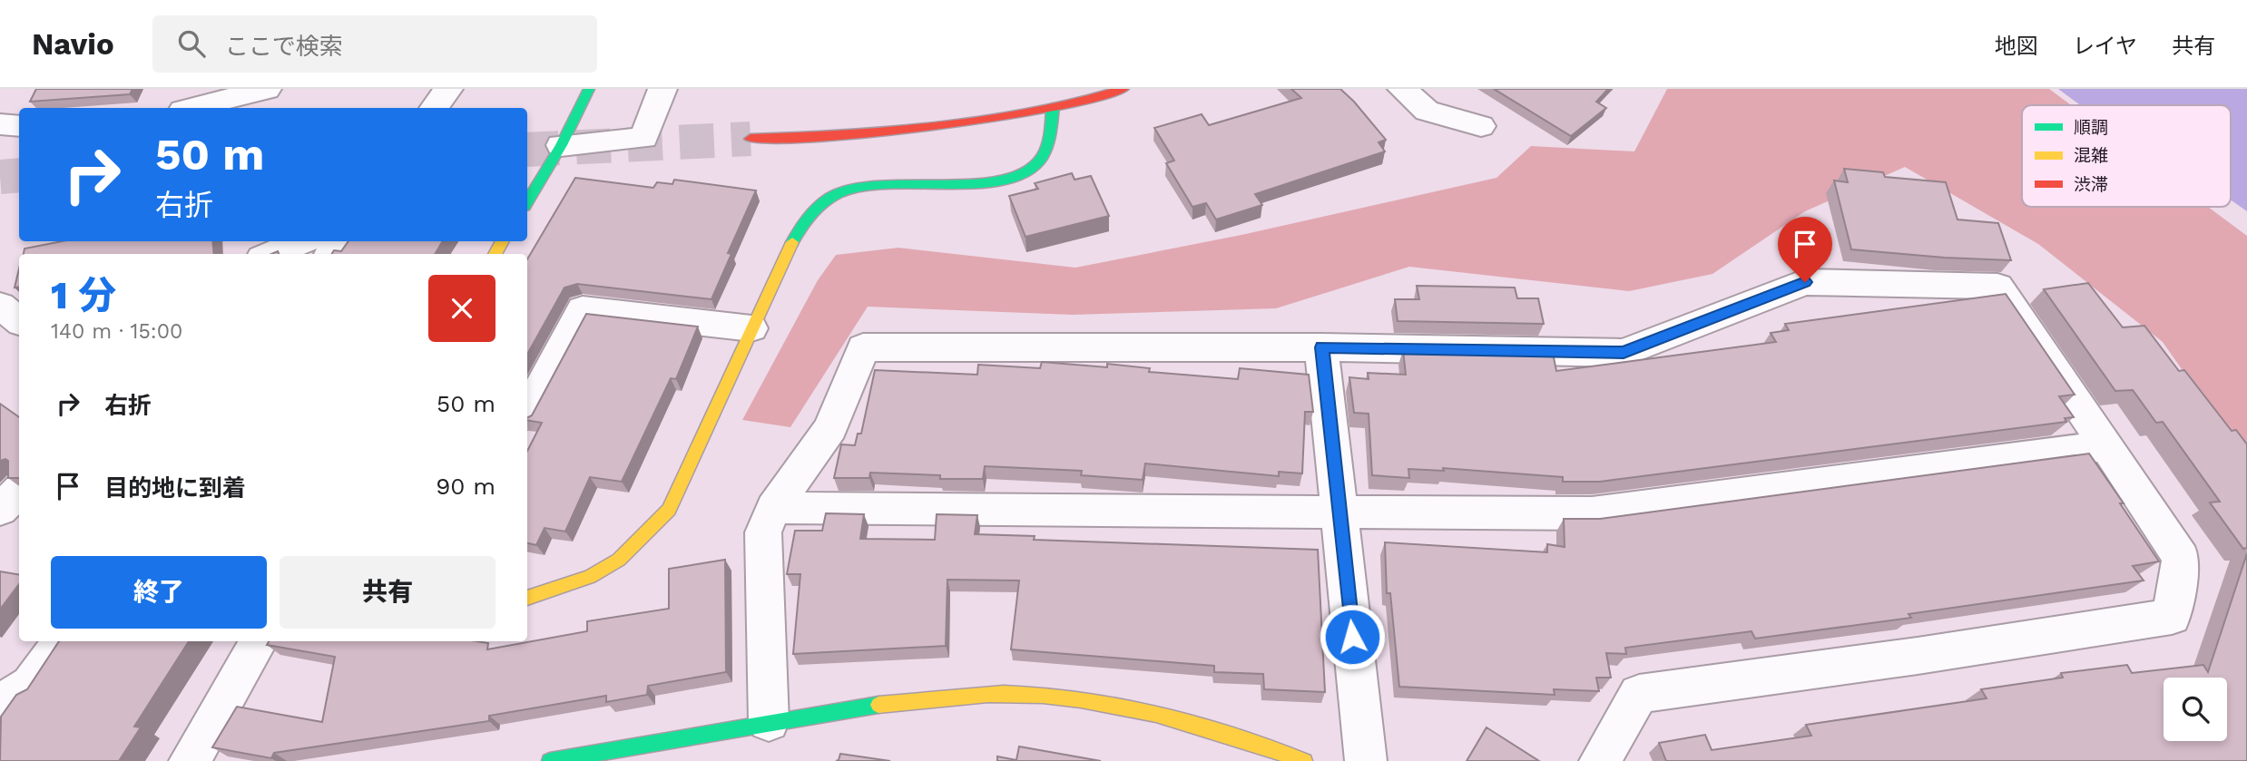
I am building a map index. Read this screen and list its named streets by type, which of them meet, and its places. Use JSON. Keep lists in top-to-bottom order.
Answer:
{
  "legend": ["順調", "混雑", "渋滞"],
  "page": {
    "header": "Navio",
    "search": "ここで検索",
    "nav": ["地図", "レイヤ", "共有"],
    "turn": ["50 m", "右折"],
    "heading": ["1 分", "140 m · 15:00"],
    "list": [
      {
        "name": "右折",
        "value": "50 m"
      },
      {
        "name": "目的地に到着",
        "value": "90 m"
      }
    ],
    "buttons": ["終了", "共有"]
  }
}
